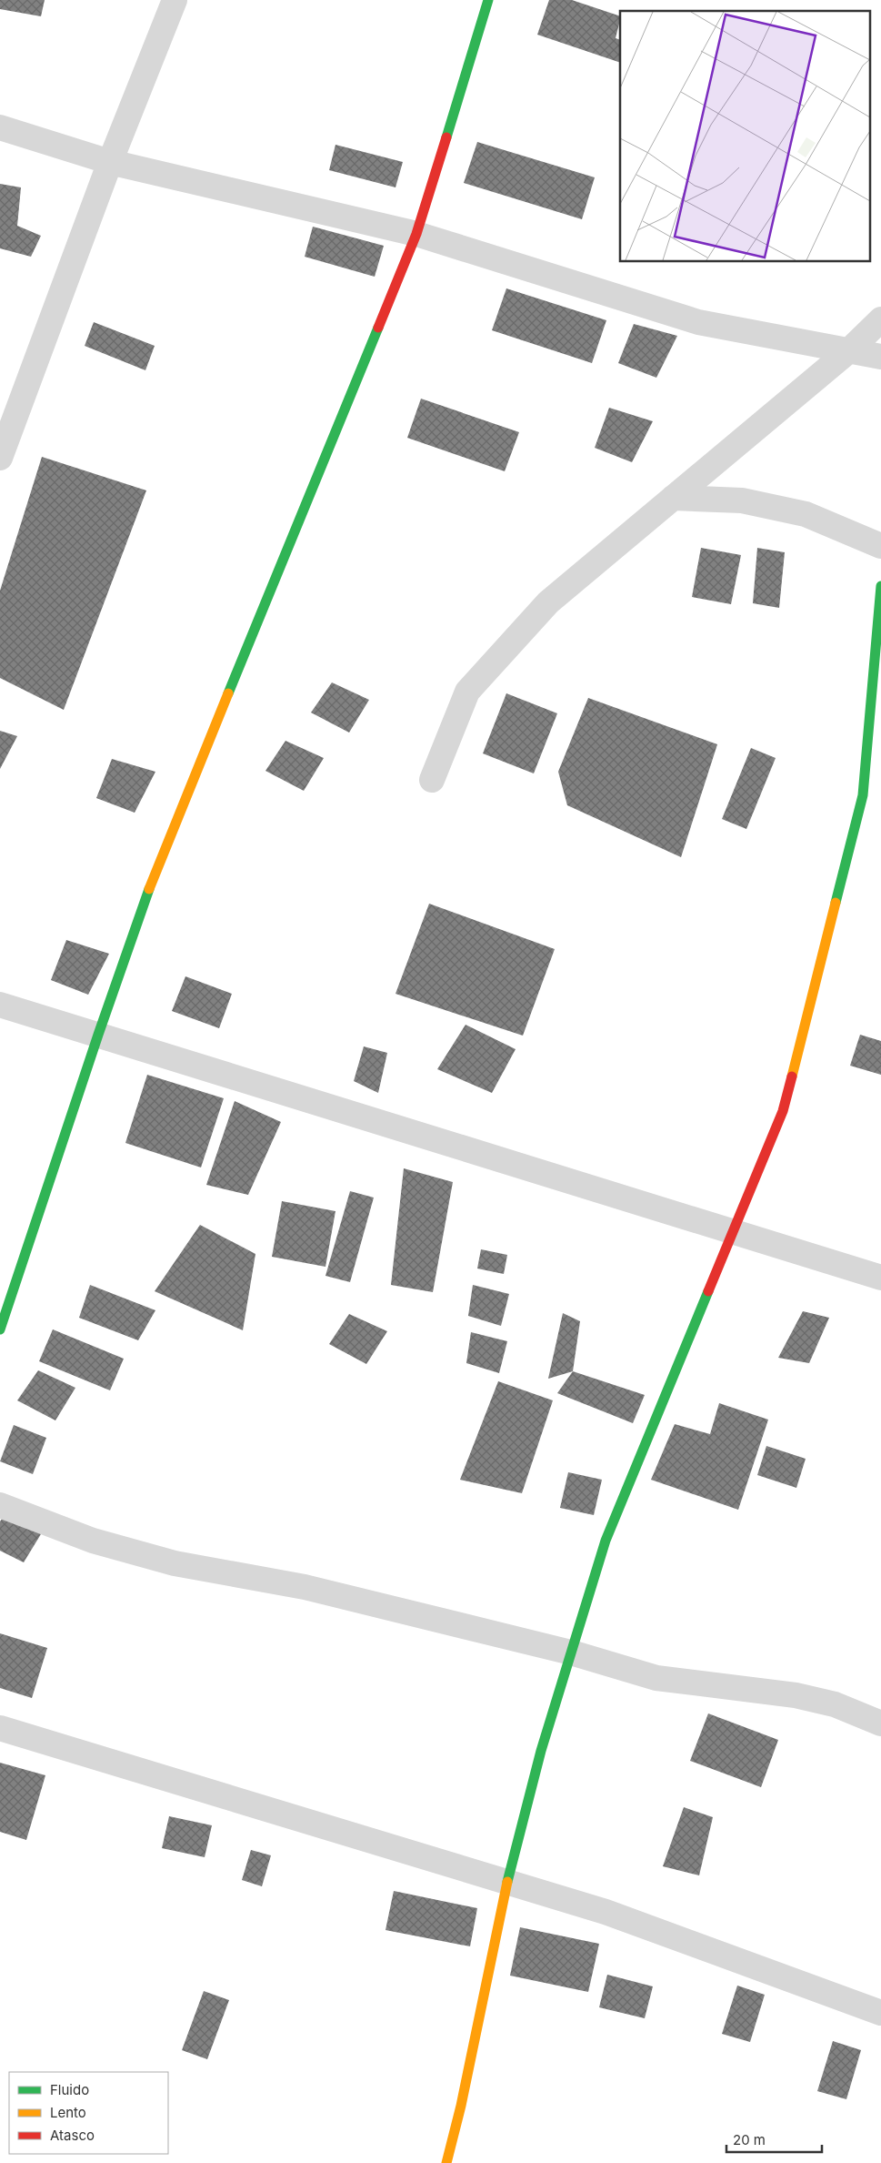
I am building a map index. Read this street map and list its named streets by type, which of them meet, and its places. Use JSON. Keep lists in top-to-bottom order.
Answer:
{
  "legend": ["Fluido", "Lento", "Atasco"],
  "scale_bar": "20 m"
}
